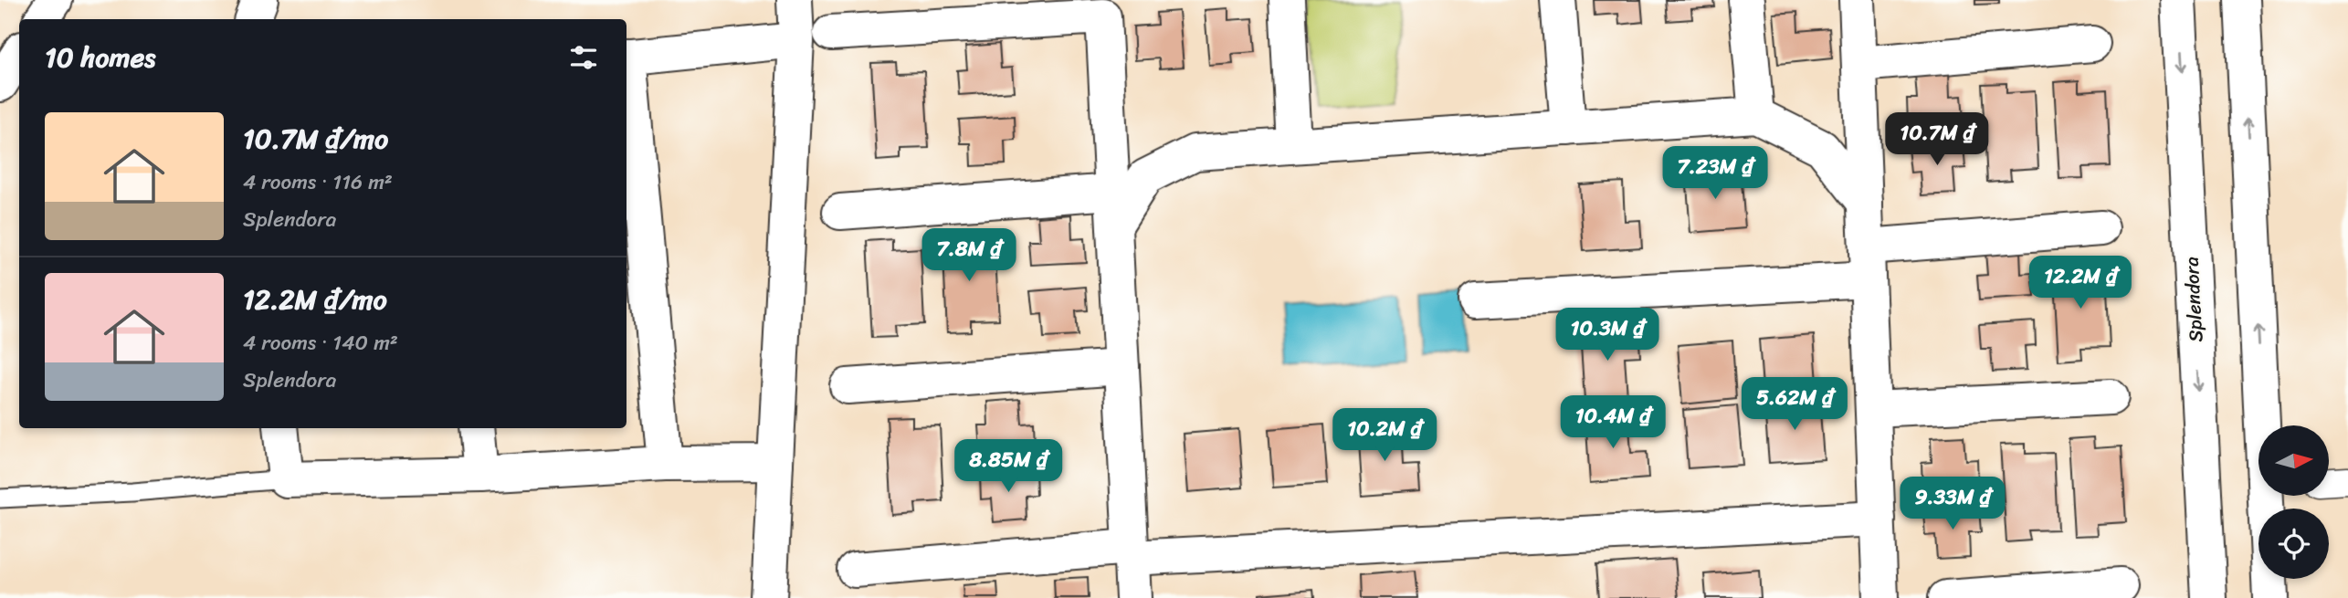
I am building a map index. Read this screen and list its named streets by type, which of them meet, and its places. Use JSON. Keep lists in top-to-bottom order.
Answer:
{
  "streets": {
    "street": ["Splendora"]
  },
  "north": "right",
  "page": {
    "heading": "10 homes",
    "list": [
      {
        "name": "10.7M ₫/mo",
        "note": "4 rooms · 116 m² · Splendora"
      },
      {
        "name": "12.2M ₫/mo",
        "note": "4 rooms · 140 m² · Splendora"
      }
    ],
    "price": [
      "10.7M ₫",
      "7.23M ₫",
      "7.8M ₫",
      "12.2M ₫",
      "10.3M ₫",
      "5.62M ₫",
      "10.4M ₫",
      "10.2M ₫",
      "8.85M ₫",
      "9.33M ₫"
    ]
  }
}
